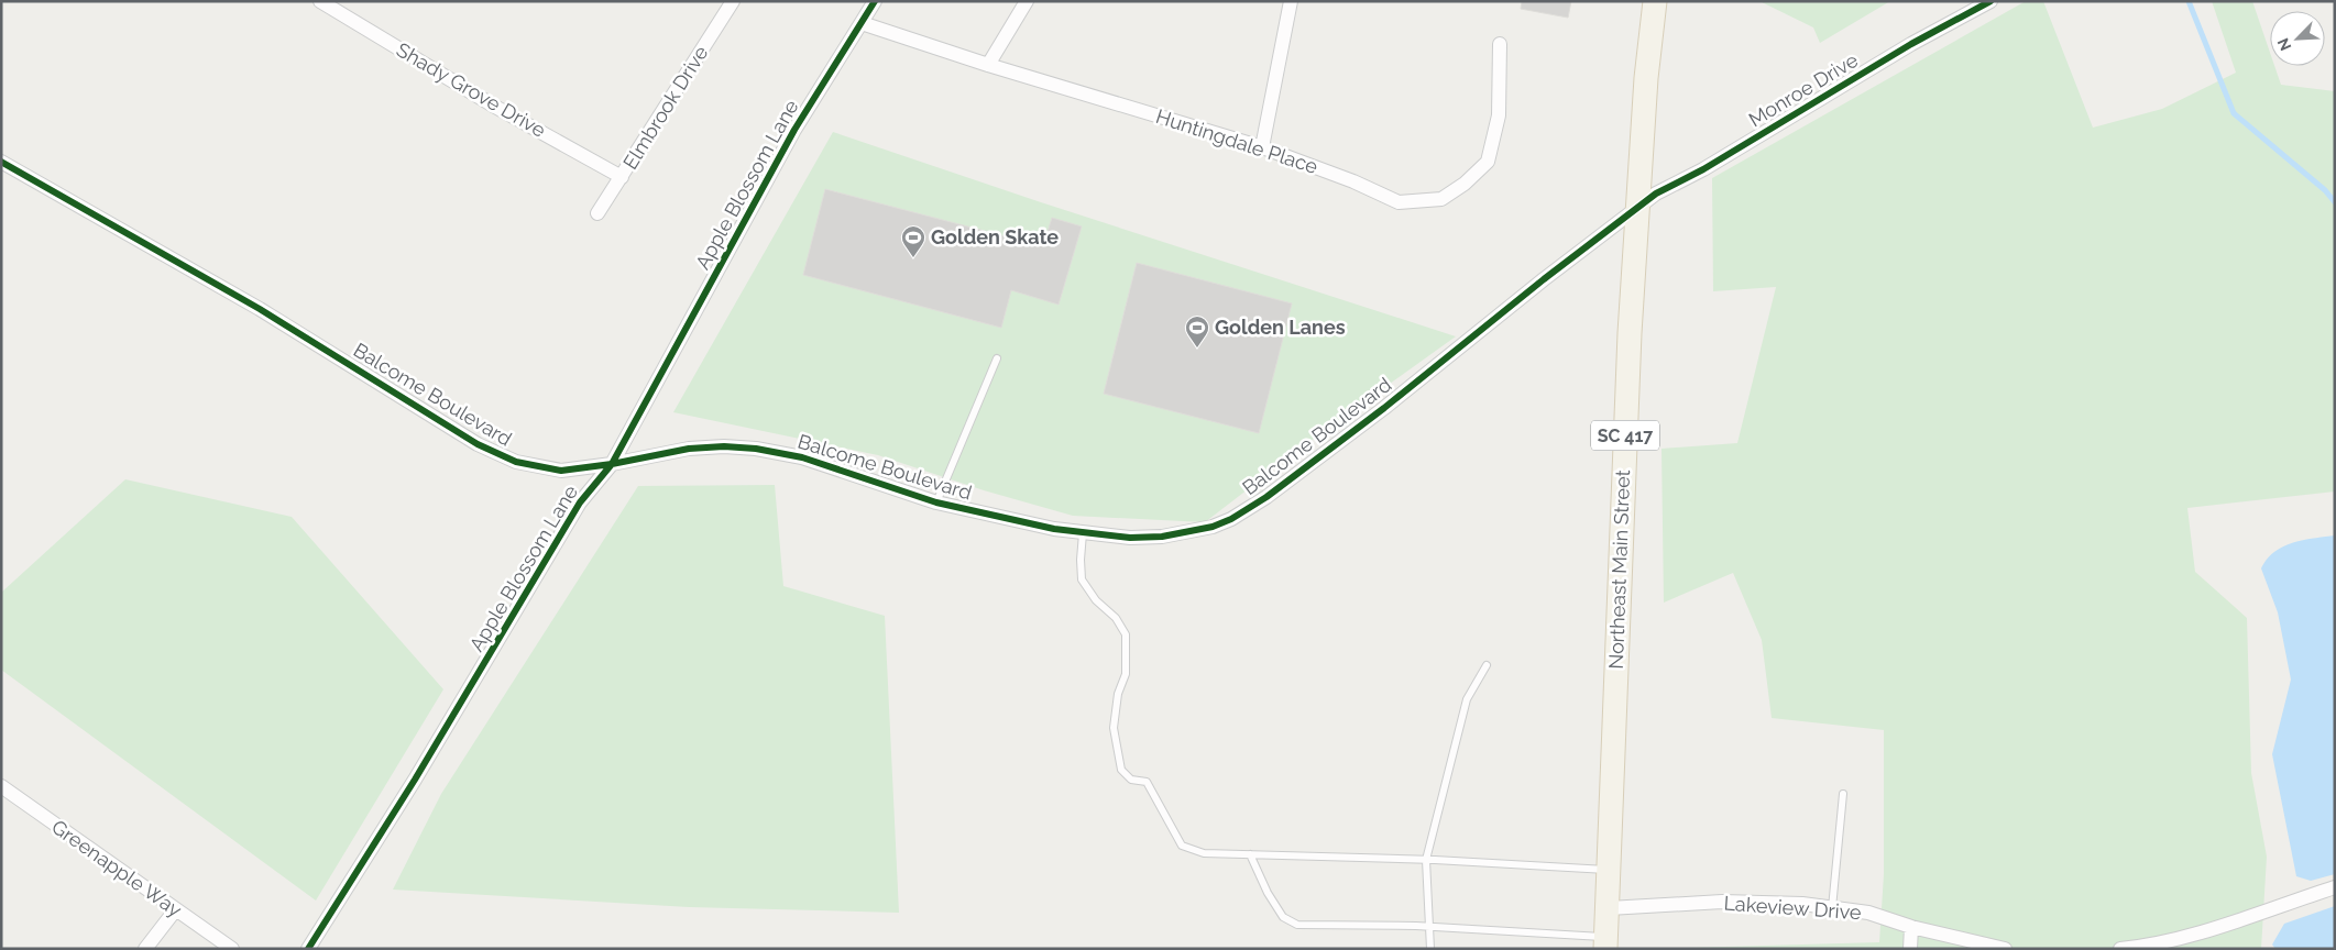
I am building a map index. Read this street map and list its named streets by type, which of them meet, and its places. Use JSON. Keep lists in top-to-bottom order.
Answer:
{
  "streets": {
    "main road": ["SC 417", "Northeast Main Street"],
    "street": [
      "Shady Grove Drive",
      "Monroe Drive",
      "Elmbrook Drive",
      "Huntingdale Place",
      "Apple Blossom Lane",
      "Balcome Boulevard",
      "Greenapple Way",
      "Lakeview Drive"
    ]
  },
  "crossings": [
    ["Shady Grove Drive", "Elmbrook Drive"],
    ["Monroe Drive", "Balcome Boulevard"],
    ["Monroe Drive", "Northeast Main Street"],
    ["Huntingdale Place", "Apple Blossom Lane"],
    ["Apple Blossom Lane", "Balcome Boulevard"],
    ["Balcome Boulevard", "Northeast Main Street"],
    ["SC 417", "Northeast Main Street"],
    ["SC 417", "Lakeview Drive"],
    ["Northeast Main Street", "Lakeview Drive"]
  ],
  "places": {
    "sports": ["Golden Skate", "Golden Lanes"]
  },
  "north": "bottom left"
}
